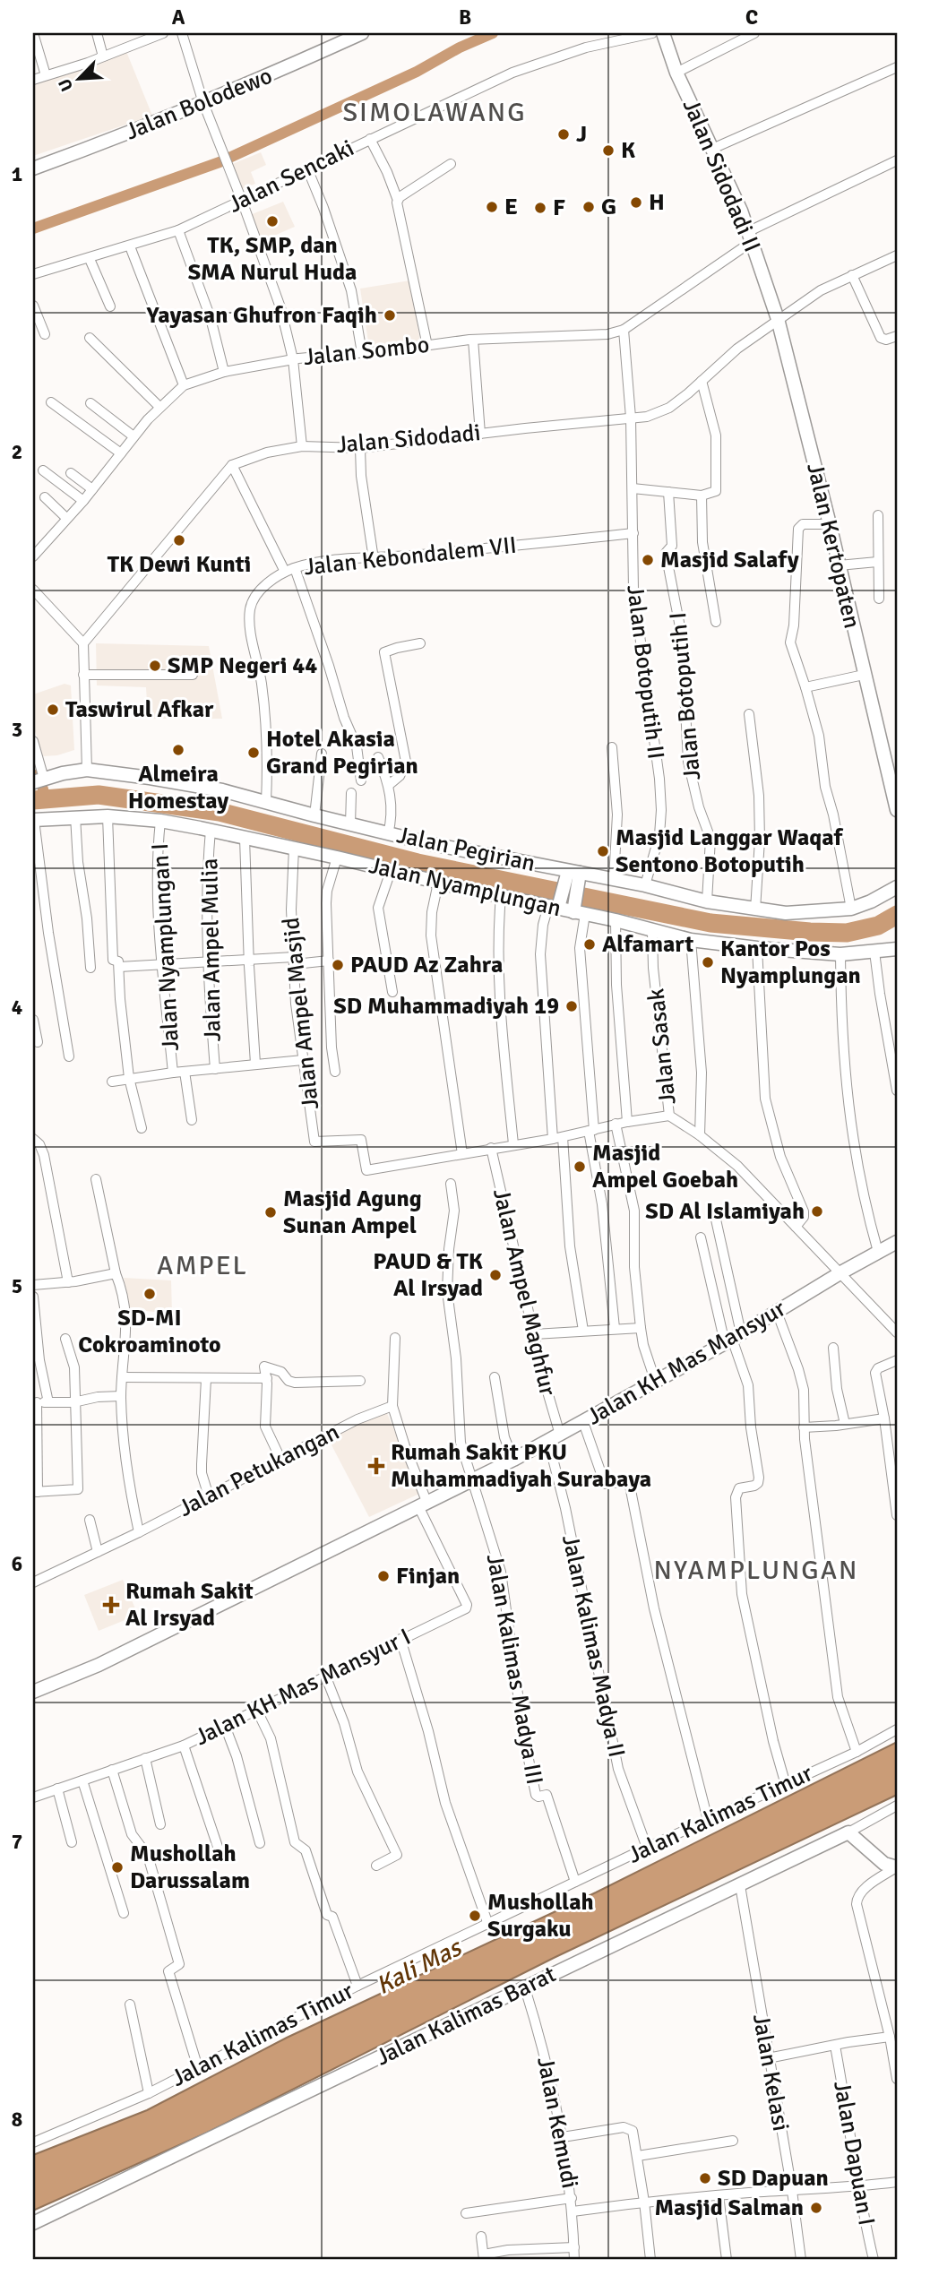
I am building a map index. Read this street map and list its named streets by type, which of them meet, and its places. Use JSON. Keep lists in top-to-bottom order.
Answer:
{
  "streets": {
    "street": [
      "Jalan Bolodewo",
      "Jalan Sidodadi II",
      "Jalan Sencaki",
      "Jalan Sombo",
      "Jalan Sidodadi",
      "Jalan Kertopaten",
      "Jalan Kebondalem VII",
      "Jalan Botoputih II",
      "Jalan Botoputih I",
      "Jalan Pegirian",
      "Jalan Nyamplungan",
      "Jalan Nyamplungan I",
      "Jalan Ampel Mulia",
      "Jalan Ampel Masjid",
      "Jalan Sasak",
      "Jalan Ampel Maghfur",
      "Jalan KH Mas Mansyur",
      "Jalan Petukangan",
      "Jalan Kalimas Madya II",
      "Jalan Kalimas Madya III",
      "Jalan KH Mas Mansyur I",
      "Jalan Kalimas Timur",
      "Jalan Kalimas Barat",
      "Jalan Kelasi",
      "Jalan Kemudi",
      "Jalan Dapuan I"
    ]
  },
  "crossings": [
    ["Jalan Sidodadi II", "Jalan Sombo"],
    ["Jalan Sidodadi II", "Jalan Sidodadi"],
    ["Jalan Sidodadi II", "Jalan Kertopaten"],
    ["Jalan Sombo", "Jalan Botoputih II"],
    ["Jalan Sidodadi", "Jalan Kertopaten"],
    ["Jalan Sidodadi", "Jalan Botoputih II"],
    ["Jalan Kebondalem VII", "Jalan Botoputih II"],
    ["Jalan Kebondalem VII", "Jalan Pegirian"],
    ["Jalan Botoputih II", "Jalan Pegirian"],
    ["Jalan Botoputih I", "Jalan Pegirian"],
    ["Jalan Nyamplungan", "Jalan Nyamplungan I"],
    ["Jalan Nyamplungan", "Jalan Ampel Mulia"],
    ["Jalan Nyamplungan", "Jalan Ampel Masjid"],
    ["Jalan Nyamplungan", "Jalan Sasak"],
    ["Jalan Sasak", "Jalan KH Mas Mansyur"],
    ["Jalan Ampel Maghfur", "Jalan KH Mas Mansyur"],
    ["Jalan Ampel Maghfur", "Jalan Kalimas Madya II"],
    ["Jalan KH Mas Mansyur", "Jalan Kalimas Madya II"],
    ["Jalan KH Mas Mansyur", "Jalan Kalimas Madya III"],
    ["Jalan KH Mas Mansyur", "Jalan KH Mas Mansyur I"],
    ["Jalan Kalimas Madya II", "Jalan Kalimas Timur"],
    ["Jalan Kalimas Madya III", "Jalan Kalimas Timur"],
    ["Jalan Kalimas Barat", "Jalan Kelasi"],
    ["Jalan Kalimas Barat", "Jalan Kemudi"]
  ],
  "districts": ["SIMOLAWANG", "AMPEL", "NYAMPLUNGAN"],
  "water": ["Kali Mas"],
  "places": {
    "other": [
      "J",
      "K",
      "H",
      "E",
      "G",
      "F",
      "TK, SMP, dan SMA Nurul Huda",
      "Yayasan Ghufron Faqih",
      "TK Dewi Kunti",
      "Masjid Salafy",
      "SMP Negeri 44",
      "Taswirul Afkar",
      "Almeira Homestay",
      "Hotel Akasia Grand Pegirian",
      "Masjid Langgar Waqaf Sentono Botoputih",
      "Alfamart",
      "Kantor Pos Nyamplungan",
      "PAUD Az Zahra",
      "SD Muhammadiyah 19",
      "Masjid Ampel Goebah",
      "SD Al Islamiyah",
      "Masjid Agung Sunan Ampel",
      "PAUD & TK Al Irsyad",
      "SD-MI Cokroaminoto",
      "Finjan",
      "Mushollah Darussalam",
      "Mushollah Surgaku",
      "SD Dapuan",
      "Masjid Salman"
    ],
    "health": ["Rumah Sakit PKU Muhammadiyah Surabaya", "Rumah Sakit Al Irsyad"]
  },
  "north": "bottom left",
  "grid": {
    "columns": ["A", "B", "C"],
    "rows": [
      "1",
      "2",
      "3",
      "4",
      "5",
      "6",
      "7",
      "8"
    ]
  }
}
